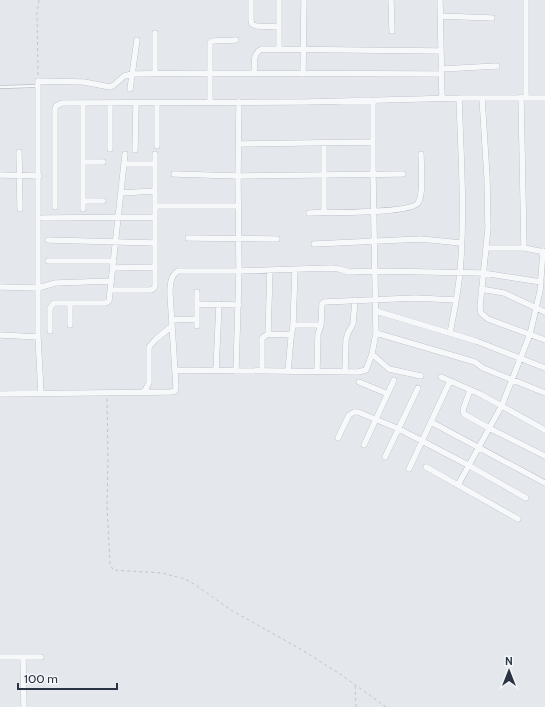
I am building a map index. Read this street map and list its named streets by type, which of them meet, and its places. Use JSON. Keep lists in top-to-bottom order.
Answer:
{
  "scale_bar": "100 m",
  "north": "top"
}
